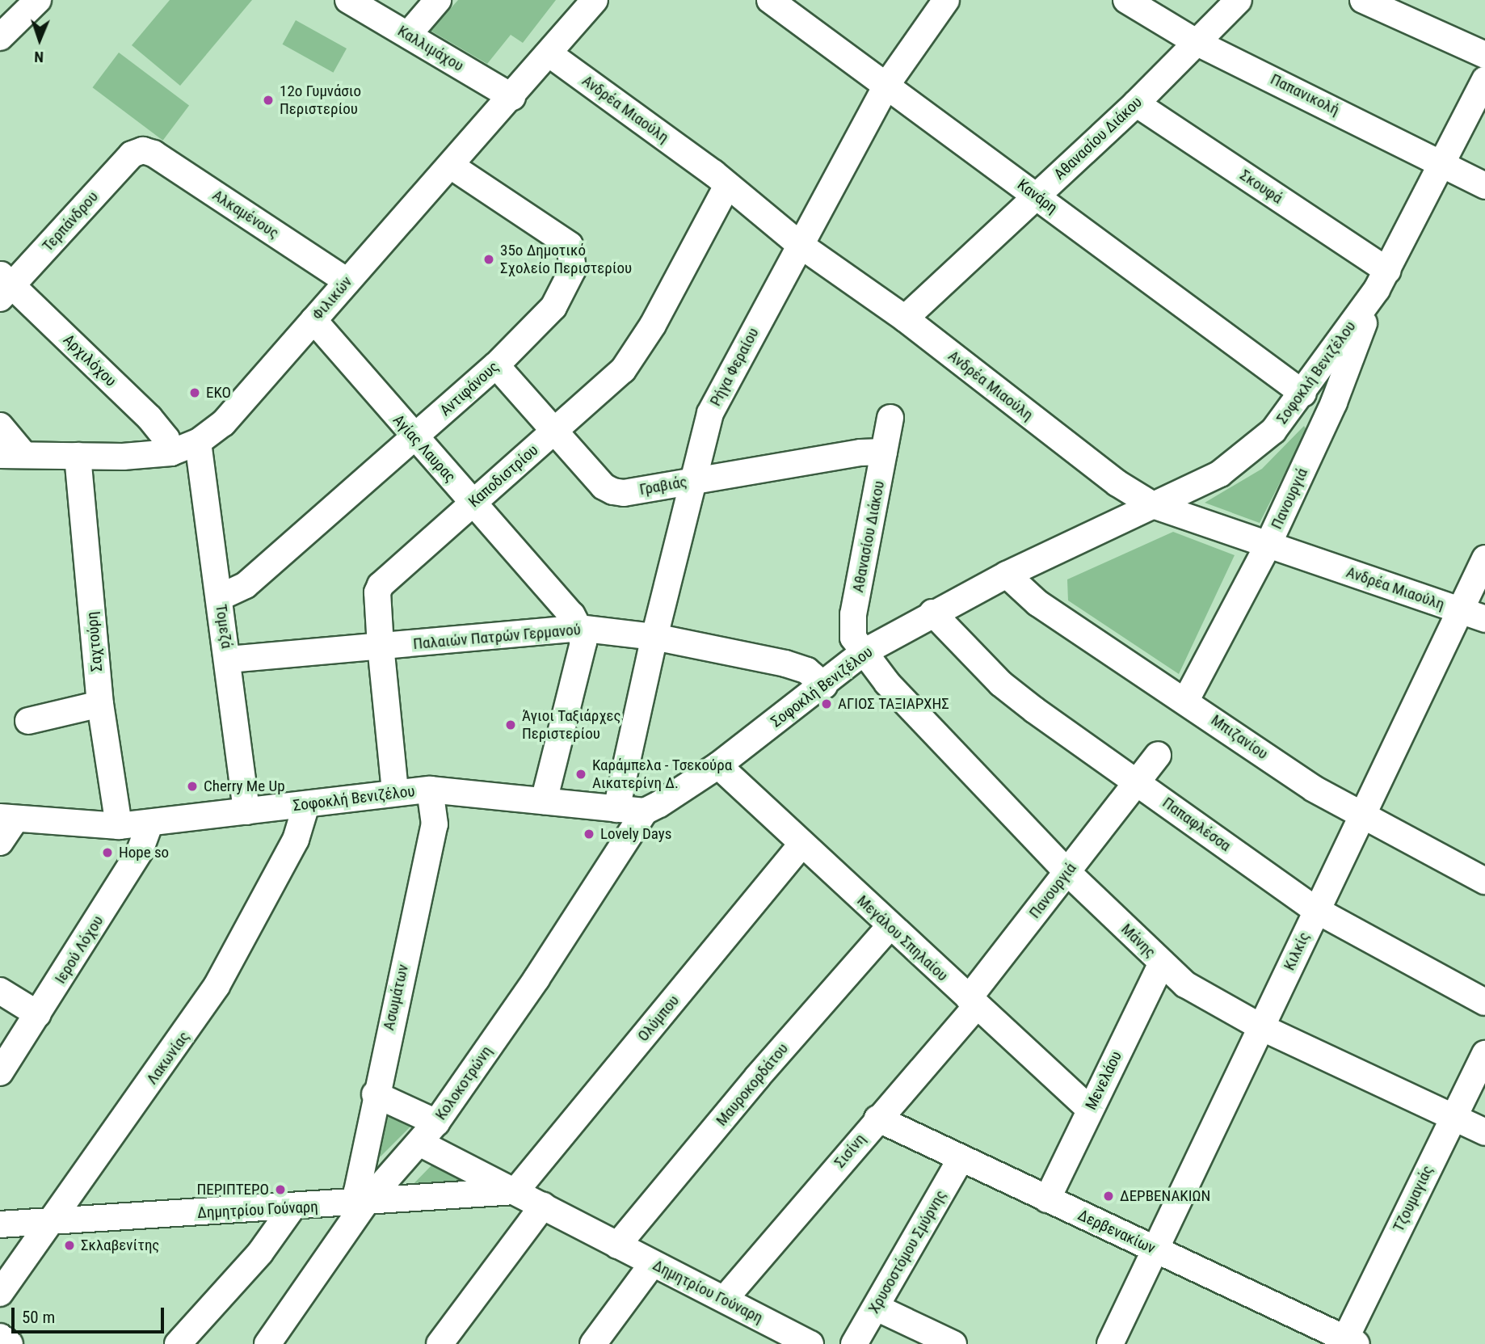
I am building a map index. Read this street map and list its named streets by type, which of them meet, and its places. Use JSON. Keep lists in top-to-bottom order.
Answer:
{
  "streets": {
    "street": [
      "Καλλιμάχου",
      "Παπανικολή",
      "Ανδρέα Μιαούλη",
      "Αθανασίου Διάκου",
      "Σκουφά",
      "Κανάρη",
      "Αλκαμένους",
      "Τερπάνδρου",
      "Φιλικών",
      "Αρχιλόχου",
      "Ρήγα Φεραίου",
      "Σοφοκλή Βενιζέλου",
      "Αντιφάνους",
      "Αγίας Λαυρας",
      "Καποδιστρίου",
      "Γραβιάς",
      "Πανουργιά",
      "Τομεζά",
      "Παλαιών Πατρών Γερμανού",
      "Σαχτούρη",
      "Μπιζανίου",
      "Παπαφλέσσα",
      "Μεγάλου Σπηλαίου",
      "Μάνης",
      "Ιερού Λόχου",
      "Κιλκίς",
      "Ασωμάτων",
      "Ολύμπου",
      "Λακωνίας",
      "Μενελάου",
      "Κολοκοτρώνη",
      "Μαυροκορδάτου",
      "Σισίνη",
      "Τζουμαγιάς",
      "Δημητρίου Γούναρη",
      "Δερβενακίων",
      "Χρυσοστόμου Σμύρνης"
    ]
  },
  "crossings": [
    ["Καλλιμάχου", "Φιλικών"],
    ["Παπανικολή", "Αθανασίου Διάκου"],
    ["Παπανικολή", "Σοφοκλή Βενιζέλου"],
    ["Ανδρέα Μιαούλη", "Αθανασίου Διάκου"],
    ["Ανδρέα Μιαούλη", "Φιλικών"],
    ["Ανδρέα Μιαούλη", "Ρήγα Φεραίου"],
    ["Ανδρέα Μιαούλη", "Σοφοκλή Βενιζέλου"],
    ["Ανδρέα Μιαούλη", "Καποδιστρίου"],
    ["Ανδρέα Μιαούλη", "Πανουργιά"],
    ["Ανδρέα Μιαούλη", "Κιλκίς"],
    ["Αθανασίου Διάκου", "Σκουφά"],
    ["Αθανασίου Διάκου", "Κανάρη"],
    ["Αθανασίου Διάκου", "Σοφοκλή Βενιζέλου"],
    ["Αθανασίου Διάκου", "Γραβιάς"],
    ["Αθανασίου Διάκου", "Μάνης"],
    ["Σκουφά", "Σοφοκλή Βενιζέλου"],
    ["Σκουφά", "Πανουργιά"],
    ["Κανάρη", "Ρήγα Φεραίου"],
    ["Κανάρη", "Σοφοκλή Βενιζέλου"],
    ["Αλκαμένους", "Τερπάνδρου"],
    ["Αλκαμένους", "Φιλικών"],
    ["Τερπάνδρου", "Αρχιλόχου"],
    ["Φιλικών", "Αρχιλόχου"],
    ["Φιλικών", "Αντιφάνους"],
    ["Φιλικών", "Αγίας Λαυρας"],
    ["Φιλικών", "Τομεζά"],
    ["Φιλικών", "Σαχτούρη"],
    ["Ρήγα Φεραίου", "Σοφοκλή Βενιζέλου"],
    ["Ρήγα Φεραίου", "Γραβιάς"],
    ["Ρήγα Φεραίου", "Παλαιών Πατρών Γερμανού"],
    ["Σοφοκλή Βενιζέλου", "Καποδιστρίου"],
    ["Σοφοκλή Βενιζέλου", "Πανουργιά"],
    ["Σοφοκλή Βενιζέλου", "Τομεζά"],
    ["Σοφοκλή Βενιζέλου", "Παλαιών Πατρών Γερμανού"],
    ["Σοφοκλή Βενιζέλου", "Σαχτούρη"],
    ["Σοφοκλή Βενιζέλου", "Μπιζανίου"],
    ["Σοφοκλή Βενιζέλου", "Παπαφλέσσα"],
    ["Σοφοκλή Βενιζέλου", "Μεγάλου Σπηλαίου"],
    ["Σοφοκλή Βενιζέλου", "Μάνης"],
    ["Σοφοκλή Βενιζέλου", "Ιερού Λόχου"],
    ["Σοφοκλή Βενιζέλου", "Ασωμάτων"],
    ["Σοφοκλή Βενιζέλου", "Λακωνίας"],
    ["Σοφοκλή Βενιζέλου", "Κολοκοτρώνη"],
    ["Αντιφάνους", "Αγίας Λαυρας"],
    ["Αντιφάνους", "Γραβιάς"],
    ["Αντιφάνους", "Τομεζά"],
    ["Αγίας Λαυρας", "Καποδιστρίου"],
    ["Αγίας Λαυρας", "Παλαιών Πατρών Γερμανού"],
    ["Καποδιστρίου", "Γραβιάς"],
    ["Καποδιστρίου", "Παλαιών Πατρών Γερμανού"],
    ["Πανουργιά", "Μπιζανίου"],
    ["Πανουργιά", "Παπαφλέσσα"],
    ["Πανουργιά", "Μεγάλου Σπηλαίου"],
    ["Πανουργιά", "Μάνης"],
    ["Πανουργιά", "Σισίνη"],
    ["Τομεζά", "Παλαιών Πατρών Γερμανού"],
    ["Μπιζανίου", "Κιλκίς"],
    ["Παπαφλέσσα", "Κιλκίς"],
    ["Μεγάλου Σπηλαίου", "Ολύμπου"],
    ["Μεγάλου Σπηλαίου", "Μενελάου"],
    ["Μεγάλου Σπηλαίου", "Μαυροκορδάτου"],
    ["Μεγάλου Σπηλαίου", "Σισίνη"],
    ["Μάνης", "Κιλκίς"],
    ["Μάνης", "Μενελάου"],
    ["Μάνης", "Τζουμαγιάς"],
    ["Κιλκίς", "Δερβενακίων"],
    ["Ασωμάτων", "Κολοκοτρώνη"],
    ["Ασωμάτων", "Δημητρίου Γούναρη"],
    ["Ολύμπου", "Δημητρίου Γούναρη"],
    ["Λακωνίας", "Δημητρίου Γούναρη"],
    ["Μενελάου", "Δερβενακίων"],
    ["Κολοκοτρώνη", "Δημητρίου Γούναρη"],
    ["Μαυροκορδάτου", "Δημητρίου Γούναρη"],
    ["Σισίνη", "Δημητρίου Γούναρη"],
    ["Σισίνη", "Δερβενακίων"],
    ["Τζουμαγιάς", "Δερβενακίων"],
    ["Δερβενακίων", "Χρυσοστόμου Σμύρνης"]
  ],
  "places": [
    "12ο Γυμνάσιο Περιστερίου",
    "35ο Δημοτικό Σχολείο Περιστερίου",
    "EKO",
    "ΑΓΙΟΣ ΤΑΞΙΑΡΧΗΣ",
    "Άγιοι Ταξιάρχες Περιστερίου",
    "Καράμπελα - Τσεκούρα Αικατερίνη Δ.",
    "Cherry Me Up",
    "Lovely Days",
    "Hope so",
    "ΠΕΡΙΠΤΕΡΟ",
    "ΔΕΡΒΕΝΑΚΙΩΝ",
    "Σκλαβενίτης"
  ],
  "scale_bar": "50 m",
  "north": "bottom"
}
